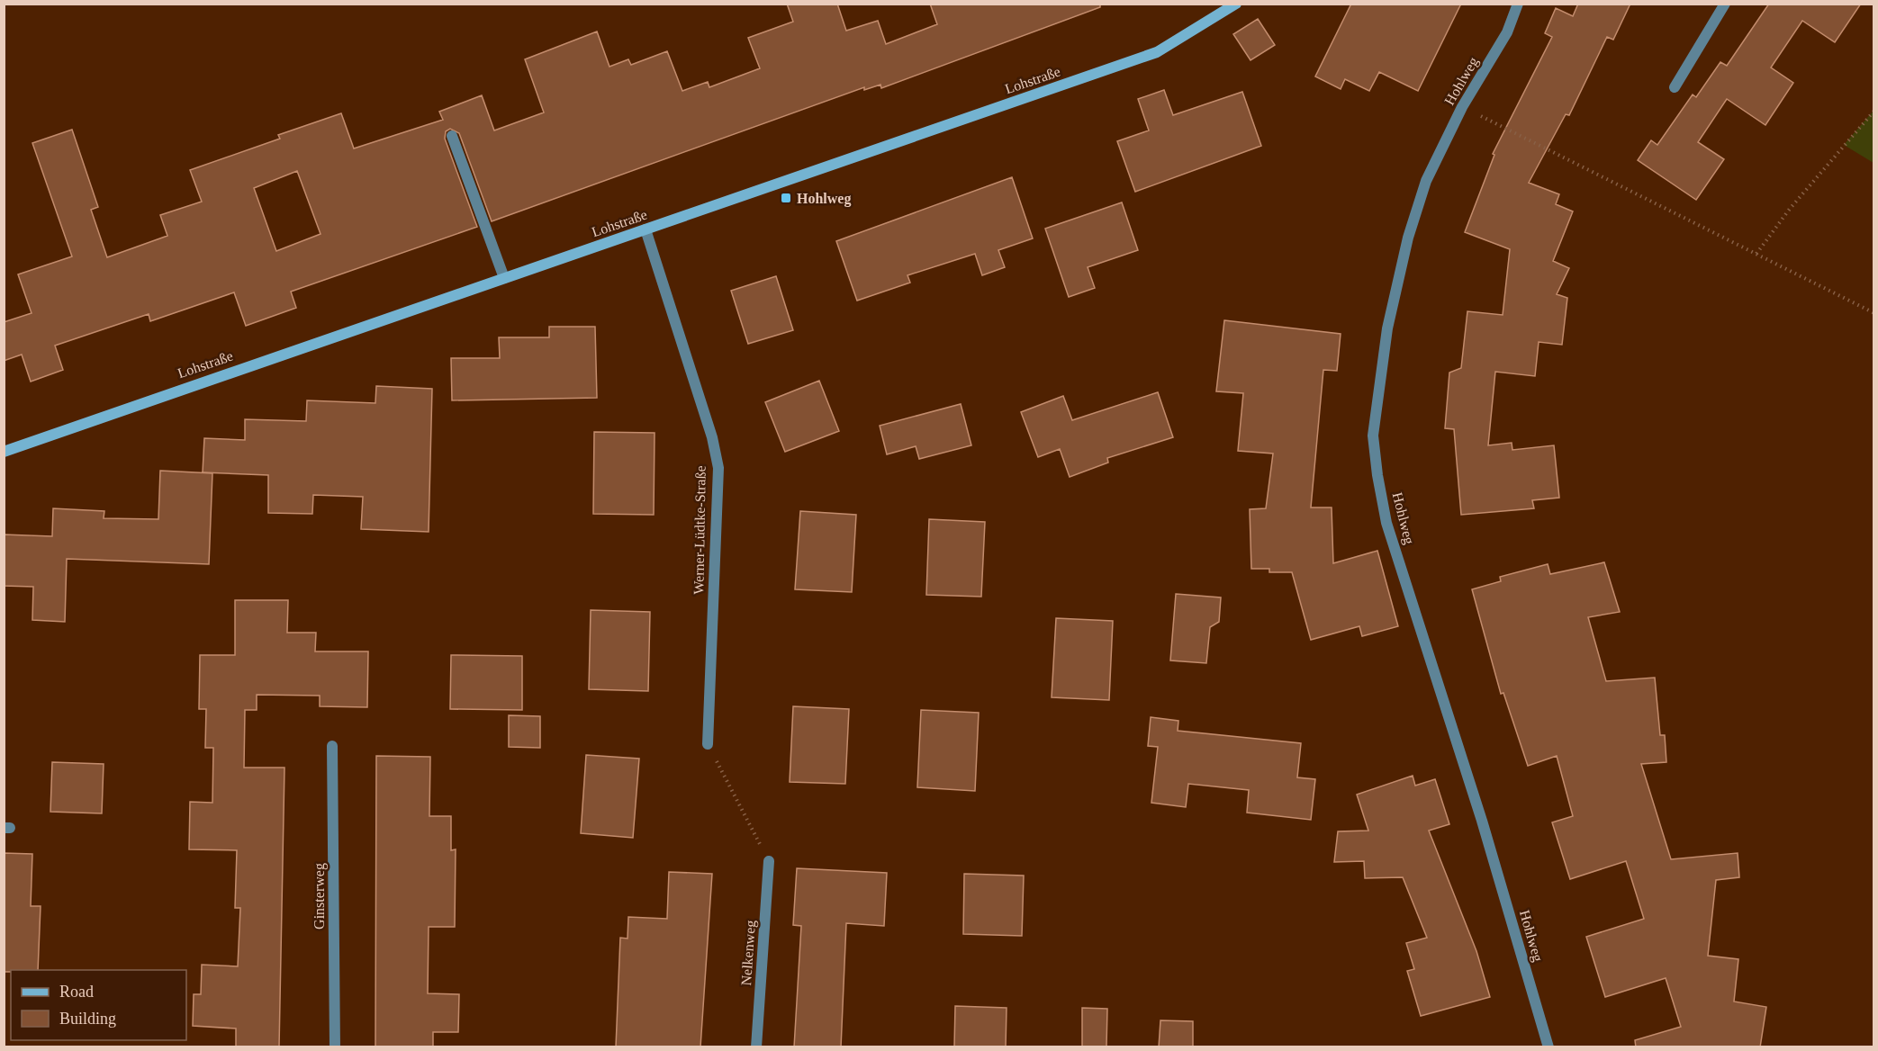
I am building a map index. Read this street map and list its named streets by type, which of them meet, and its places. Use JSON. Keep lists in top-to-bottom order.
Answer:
{
  "streets": {
    "main road": ["Lohstraße"],
    "street": [
      "Hohlweg",
      "Werner-Lüdtke-Straße",
      "Ginsterweg",
      "Nelkenweg"
    ]
  },
  "crossings": [
    ["Lohstraße", "Werner-Lüdtke-Straße"]
  ],
  "places": {
    "transit": ["Hohlweg"]
  },
  "legend": ["Road", "Building"]
}
